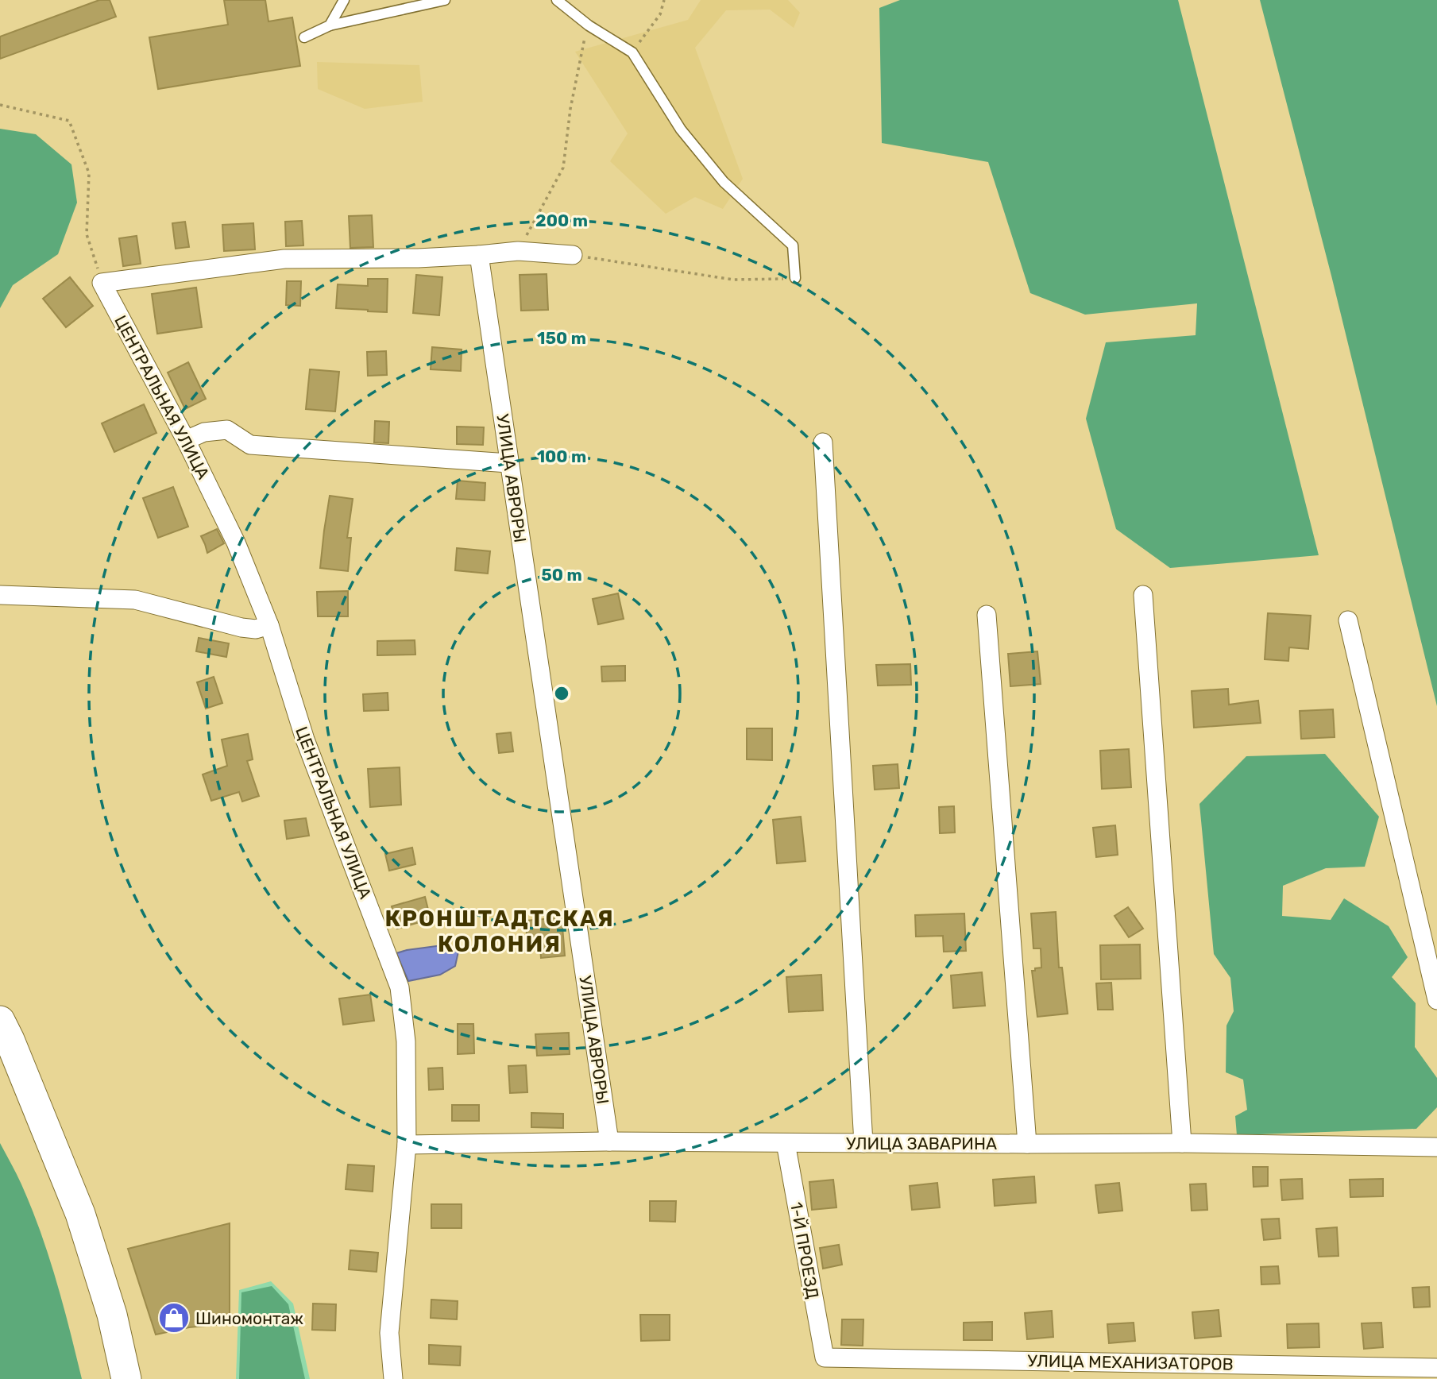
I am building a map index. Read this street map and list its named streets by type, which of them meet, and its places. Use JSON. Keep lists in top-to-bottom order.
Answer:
{
  "streets": {
    "street": [
      "ЦЕНТРАЛЬНАЯ УЛИЦА",
      "УЛИЦА АВРОРЫ",
      "УЛИЦА ЗАВАРИНА",
      "1-Й ПРОЕЗД",
      "УЛИЦА МЕХАНИЗАТОРОВ"
    ]
  },
  "crossings": [
    ["ЦЕНТРАЛЬНАЯ УЛИЦА", "УЛИЦА ЗАВАРИНА"],
    ["УЛИЦА АВРОРЫ", "УЛИЦА ЗАВАРИНА"],
    ["УЛИЦА ЗАВАРИНА", "1-Й ПРОЕЗД"],
    ["1-Й ПРОЕЗД", "УЛИЦА МЕХАНИЗАТОРОВ"]
  ],
  "districts": ["КРОНШТАДТСКАЯ КОЛОНИЯ"],
  "places": {
    "shop": ["Шиномонтаж"]
  },
  "rings": [
    "200 m",
    "150 m",
    "100 m",
    "50 m"
  ]
}
